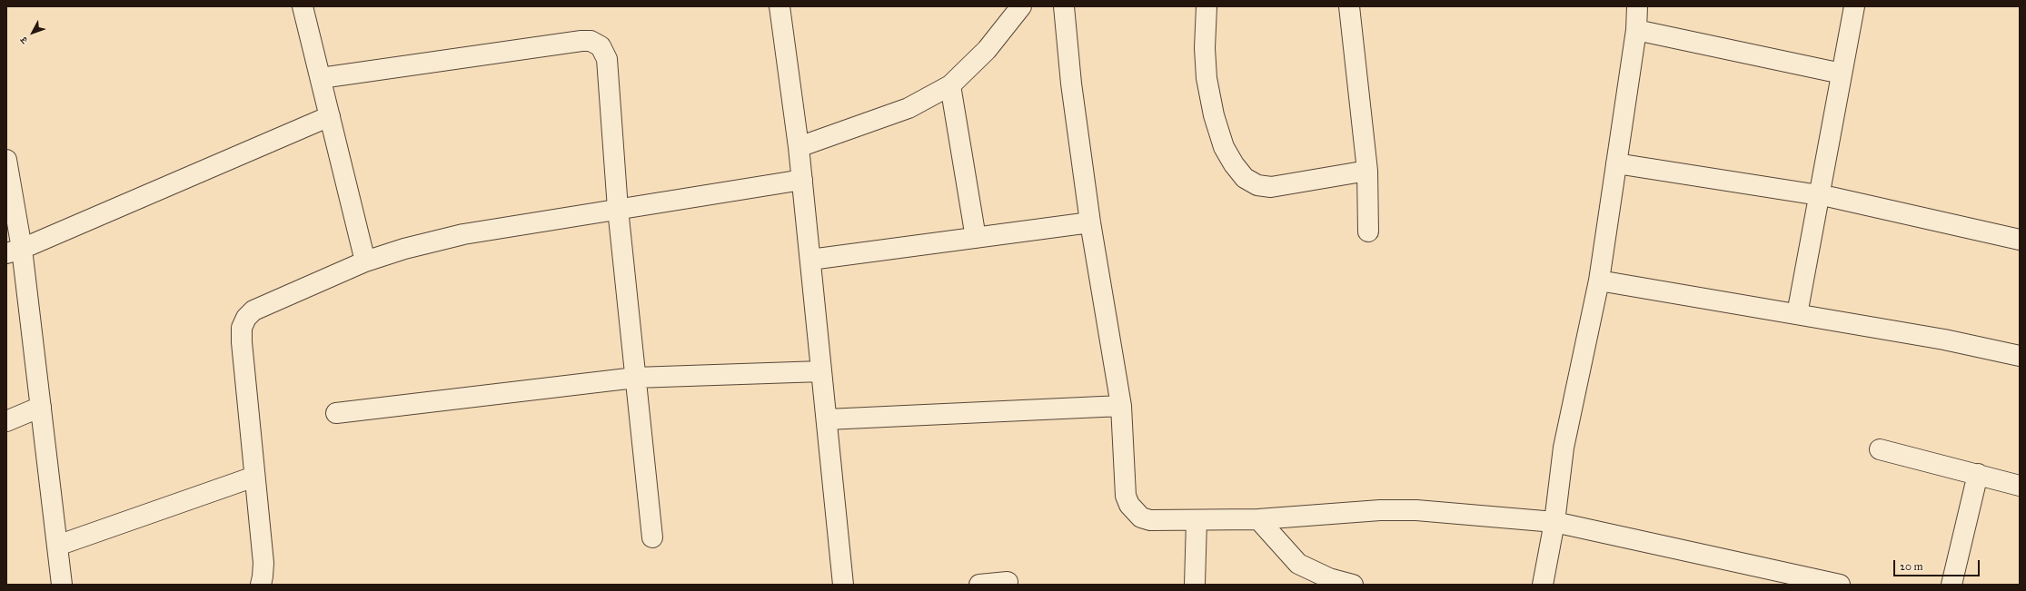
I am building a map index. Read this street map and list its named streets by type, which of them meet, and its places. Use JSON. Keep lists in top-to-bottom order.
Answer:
{
  "scale_bar": "20 m",
  "north": "bottom left"
}
